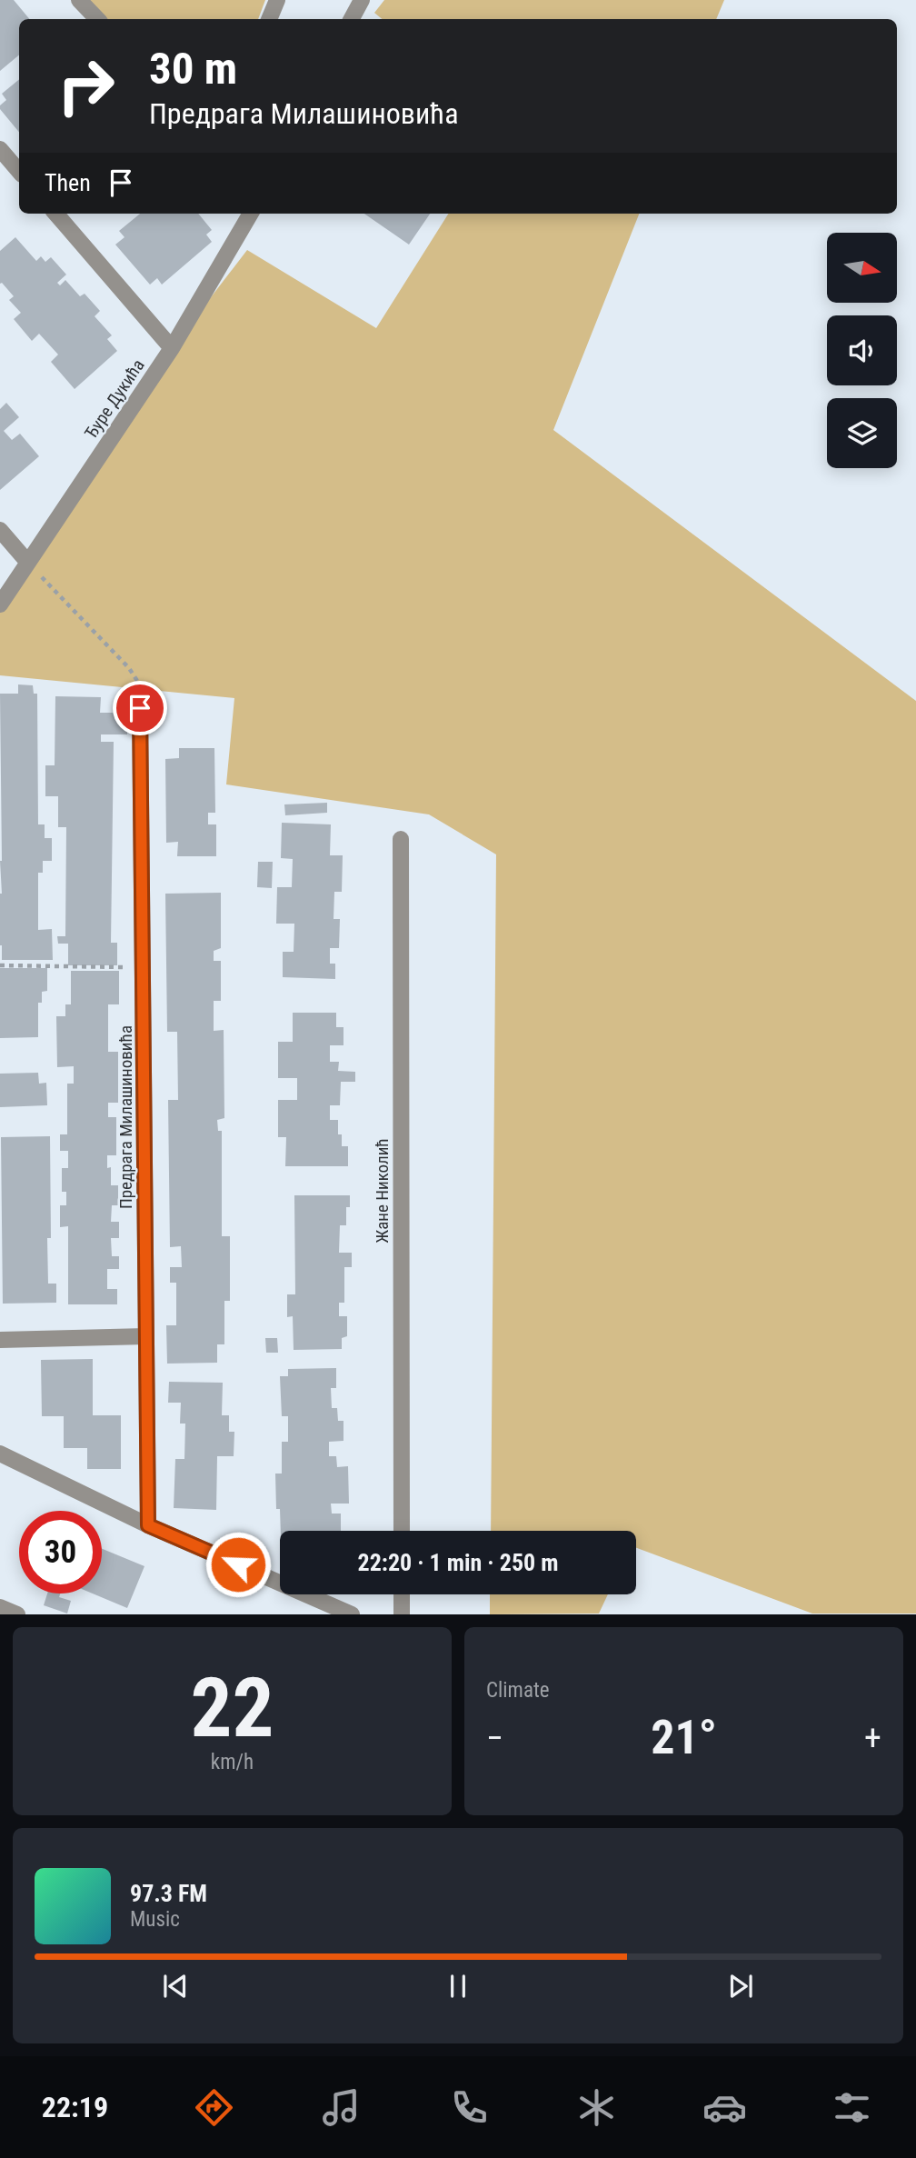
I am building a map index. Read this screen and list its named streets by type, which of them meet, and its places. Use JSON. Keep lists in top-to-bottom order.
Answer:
{
  "streets": {
    "street": ["Ђуре Дукића", "Предрага Милашиновића", "Жане Николић"]
  },
  "north": "right",
  "page": {
    "turn": ["30 m", "Предрага Милашиновића"],
    "then": "Then",
    "limit": "30",
    "trip": "22:20 · 1 min · 250 m",
    "tile": [
      ["22", "km/h"],
      "Climate"
    ],
    "heat": ["−", "21°", "+"],
    "song": ["97.3 FM", "Music"],
    "tabs": "22:19"
  }
}
